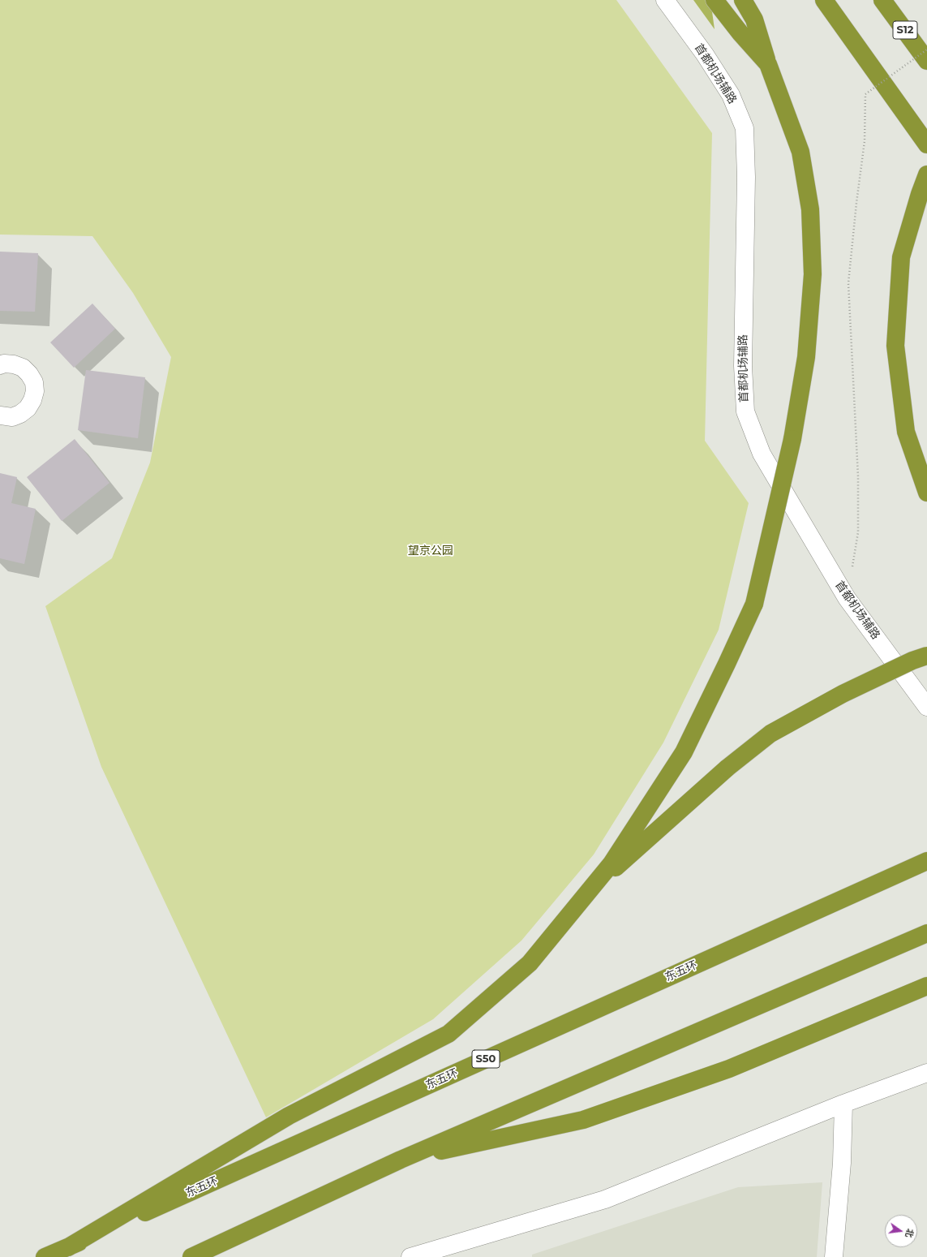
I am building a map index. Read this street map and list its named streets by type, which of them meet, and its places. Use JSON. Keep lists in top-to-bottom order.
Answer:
{
  "streets": {
    "highway": ["S12", "东五环", "S50"],
    "street": ["首都机场辅路"]
  },
  "parks": ["望京公园"],
  "north": "right"
}
